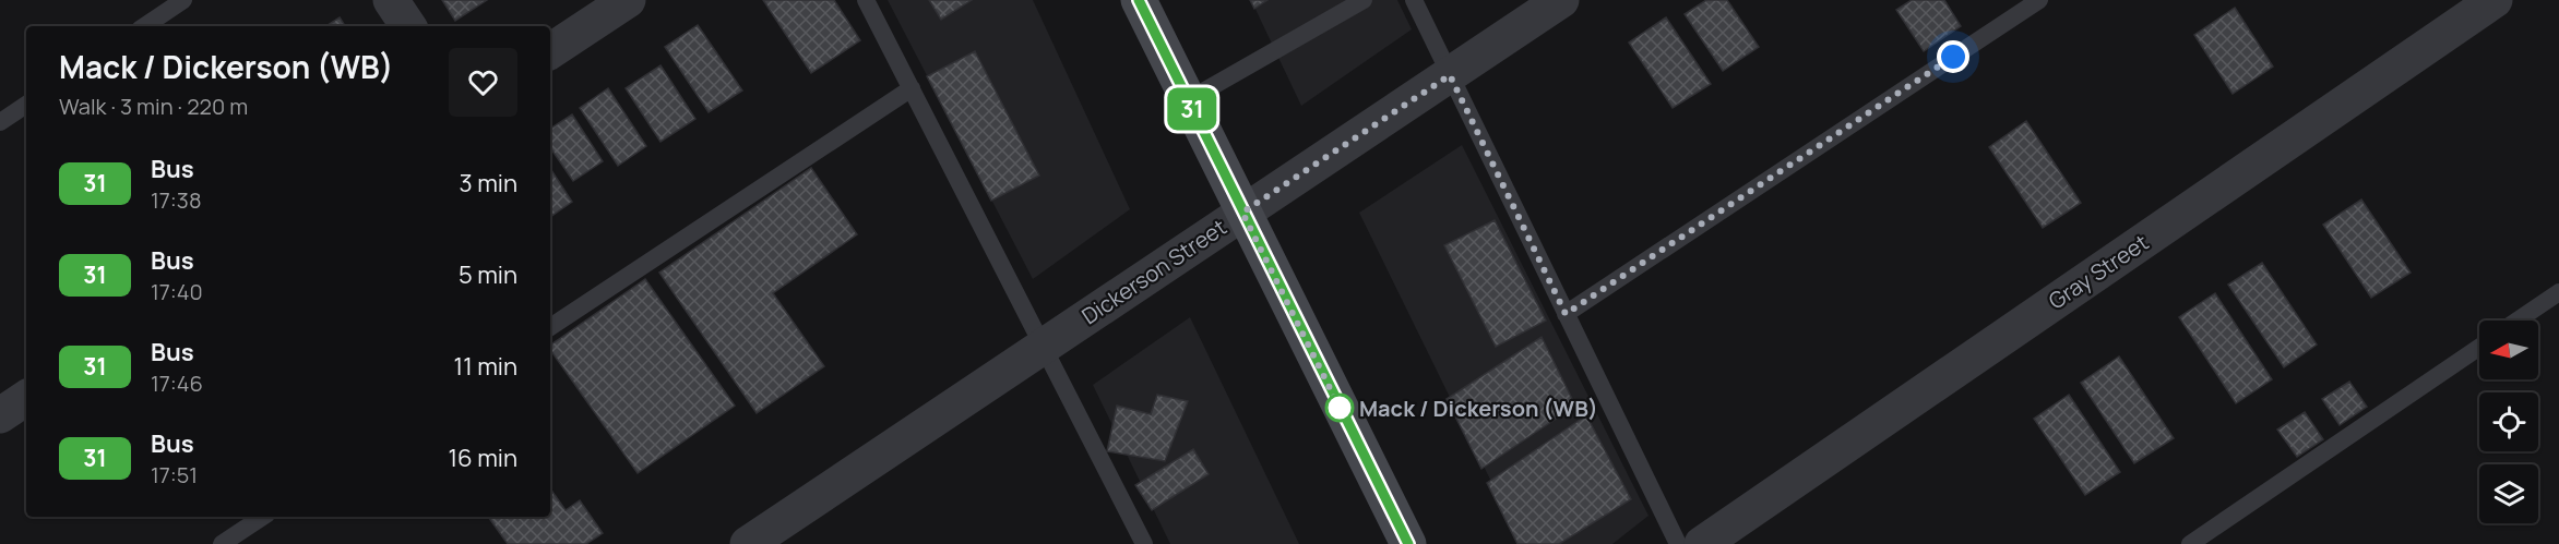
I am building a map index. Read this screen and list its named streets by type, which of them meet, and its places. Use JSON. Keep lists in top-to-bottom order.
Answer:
{
  "streets": {
    "street": ["Dickerson Street", "Gray Street"]
  },
  "places": ["Mack / Dickerson (WB)"],
  "lines": ["bus line 31"],
  "north": "left",
  "page": {
    "on_map": "31",
    "heading": ["Mack / Dickerson (WB)", "Walk · 3 min · 220 m"],
    "list": [
      {
        "mark": "31",
        "name": "Bus",
        "note": "17:38",
        "value": "3 min"
      },
      {
        "mark": "31",
        "name": "Bus",
        "note": "17:40",
        "value": "5 min"
      },
      {
        "mark": "31",
        "name": "Bus",
        "note": "17:46",
        "value": "11 min"
      },
      {
        "mark": "31",
        "name": "Bus",
        "note": "17:51",
        "value": "16 min"
      }
    ]
  }
}
